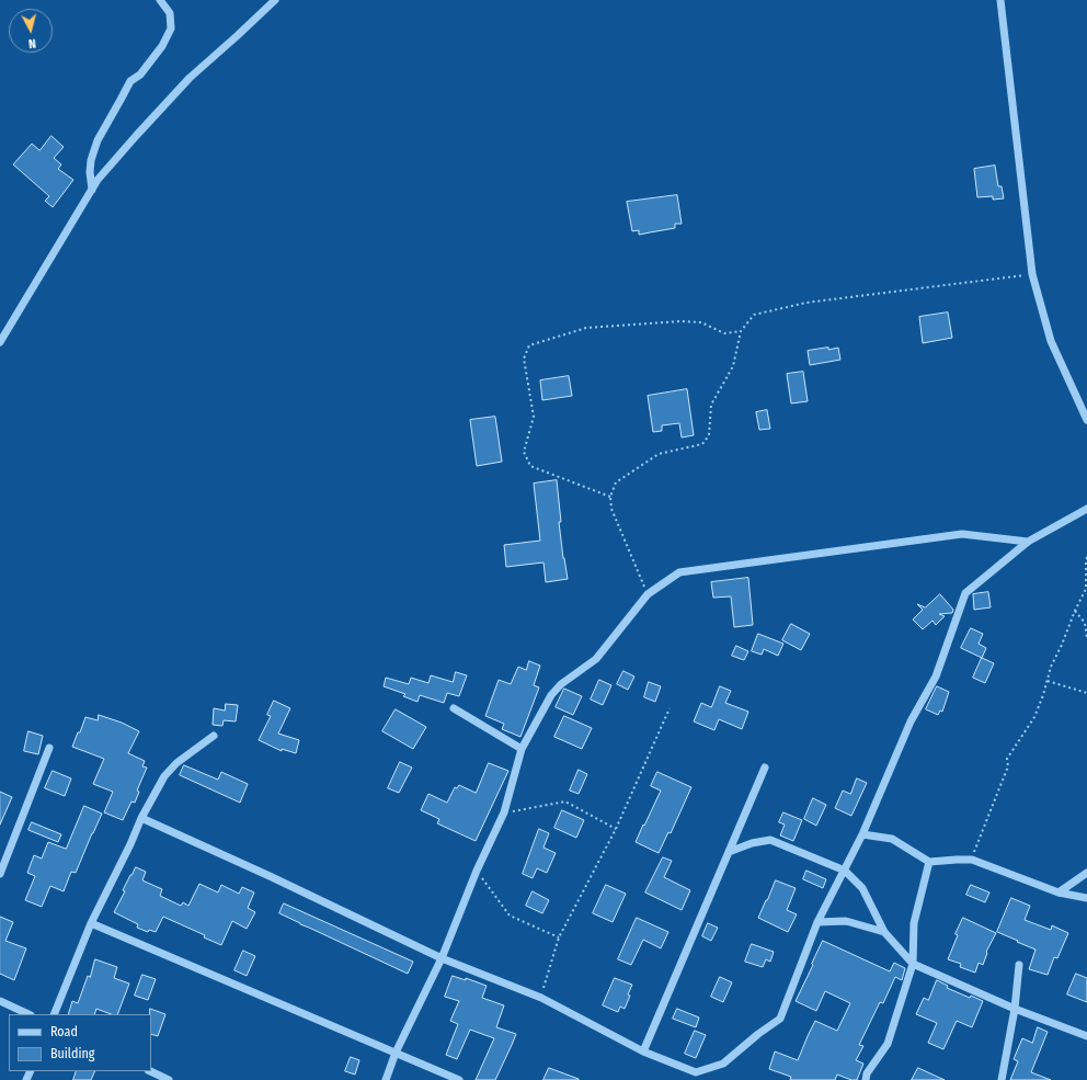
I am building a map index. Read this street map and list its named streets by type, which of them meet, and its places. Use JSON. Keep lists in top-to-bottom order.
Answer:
{
  "legend": ["Road", "Building"],
  "north": "bottom"
}
